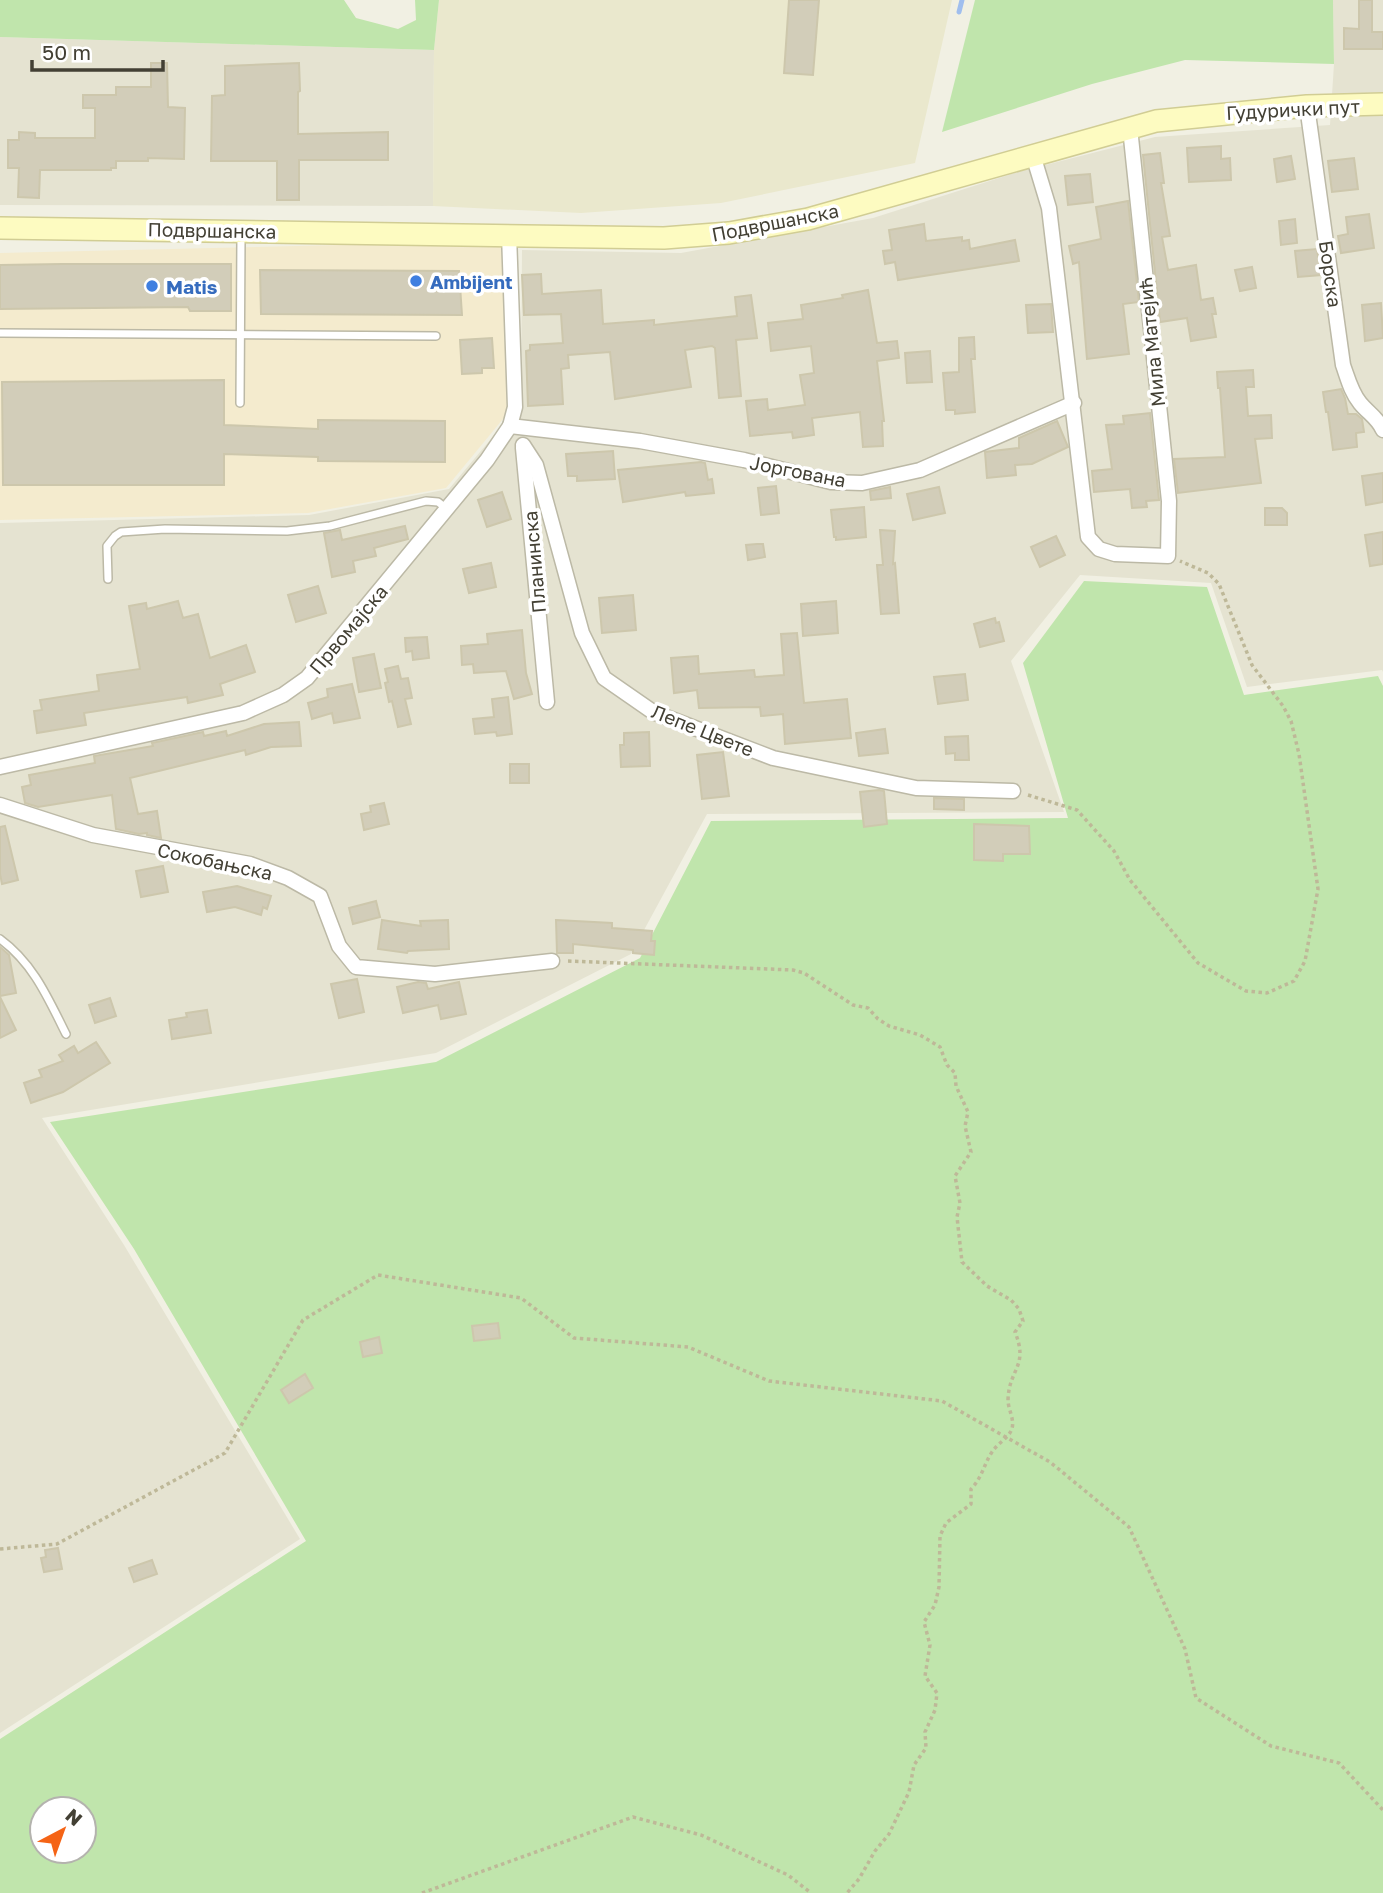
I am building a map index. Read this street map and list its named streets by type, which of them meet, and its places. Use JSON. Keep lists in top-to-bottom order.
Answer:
{
  "streets": {
    "street": [
      "Гудурички пут",
      "Подвршанска",
      "Борска",
      "Мила Матејић",
      "Јоргована",
      "Планинска",
      "Првомајска",
      "Лепе Цвете",
      "Сокобањска"
    ]
  },
  "crossings": [
    ["Гудурички пут", "Подвршанска"],
    ["Гудурички пут", "Борска"],
    ["Подвршанска", "Мила Матејић"],
    ["Јоргована", "Планинска"],
    ["Јоргована", "Првомајска"],
    ["Планинска", "Првомајска"],
    ["Планинска", "Лепе Цвете"]
  ],
  "places": ["Ambijent", "Matis"],
  "scale_bar": "50 m",
  "north": "top right"
}
